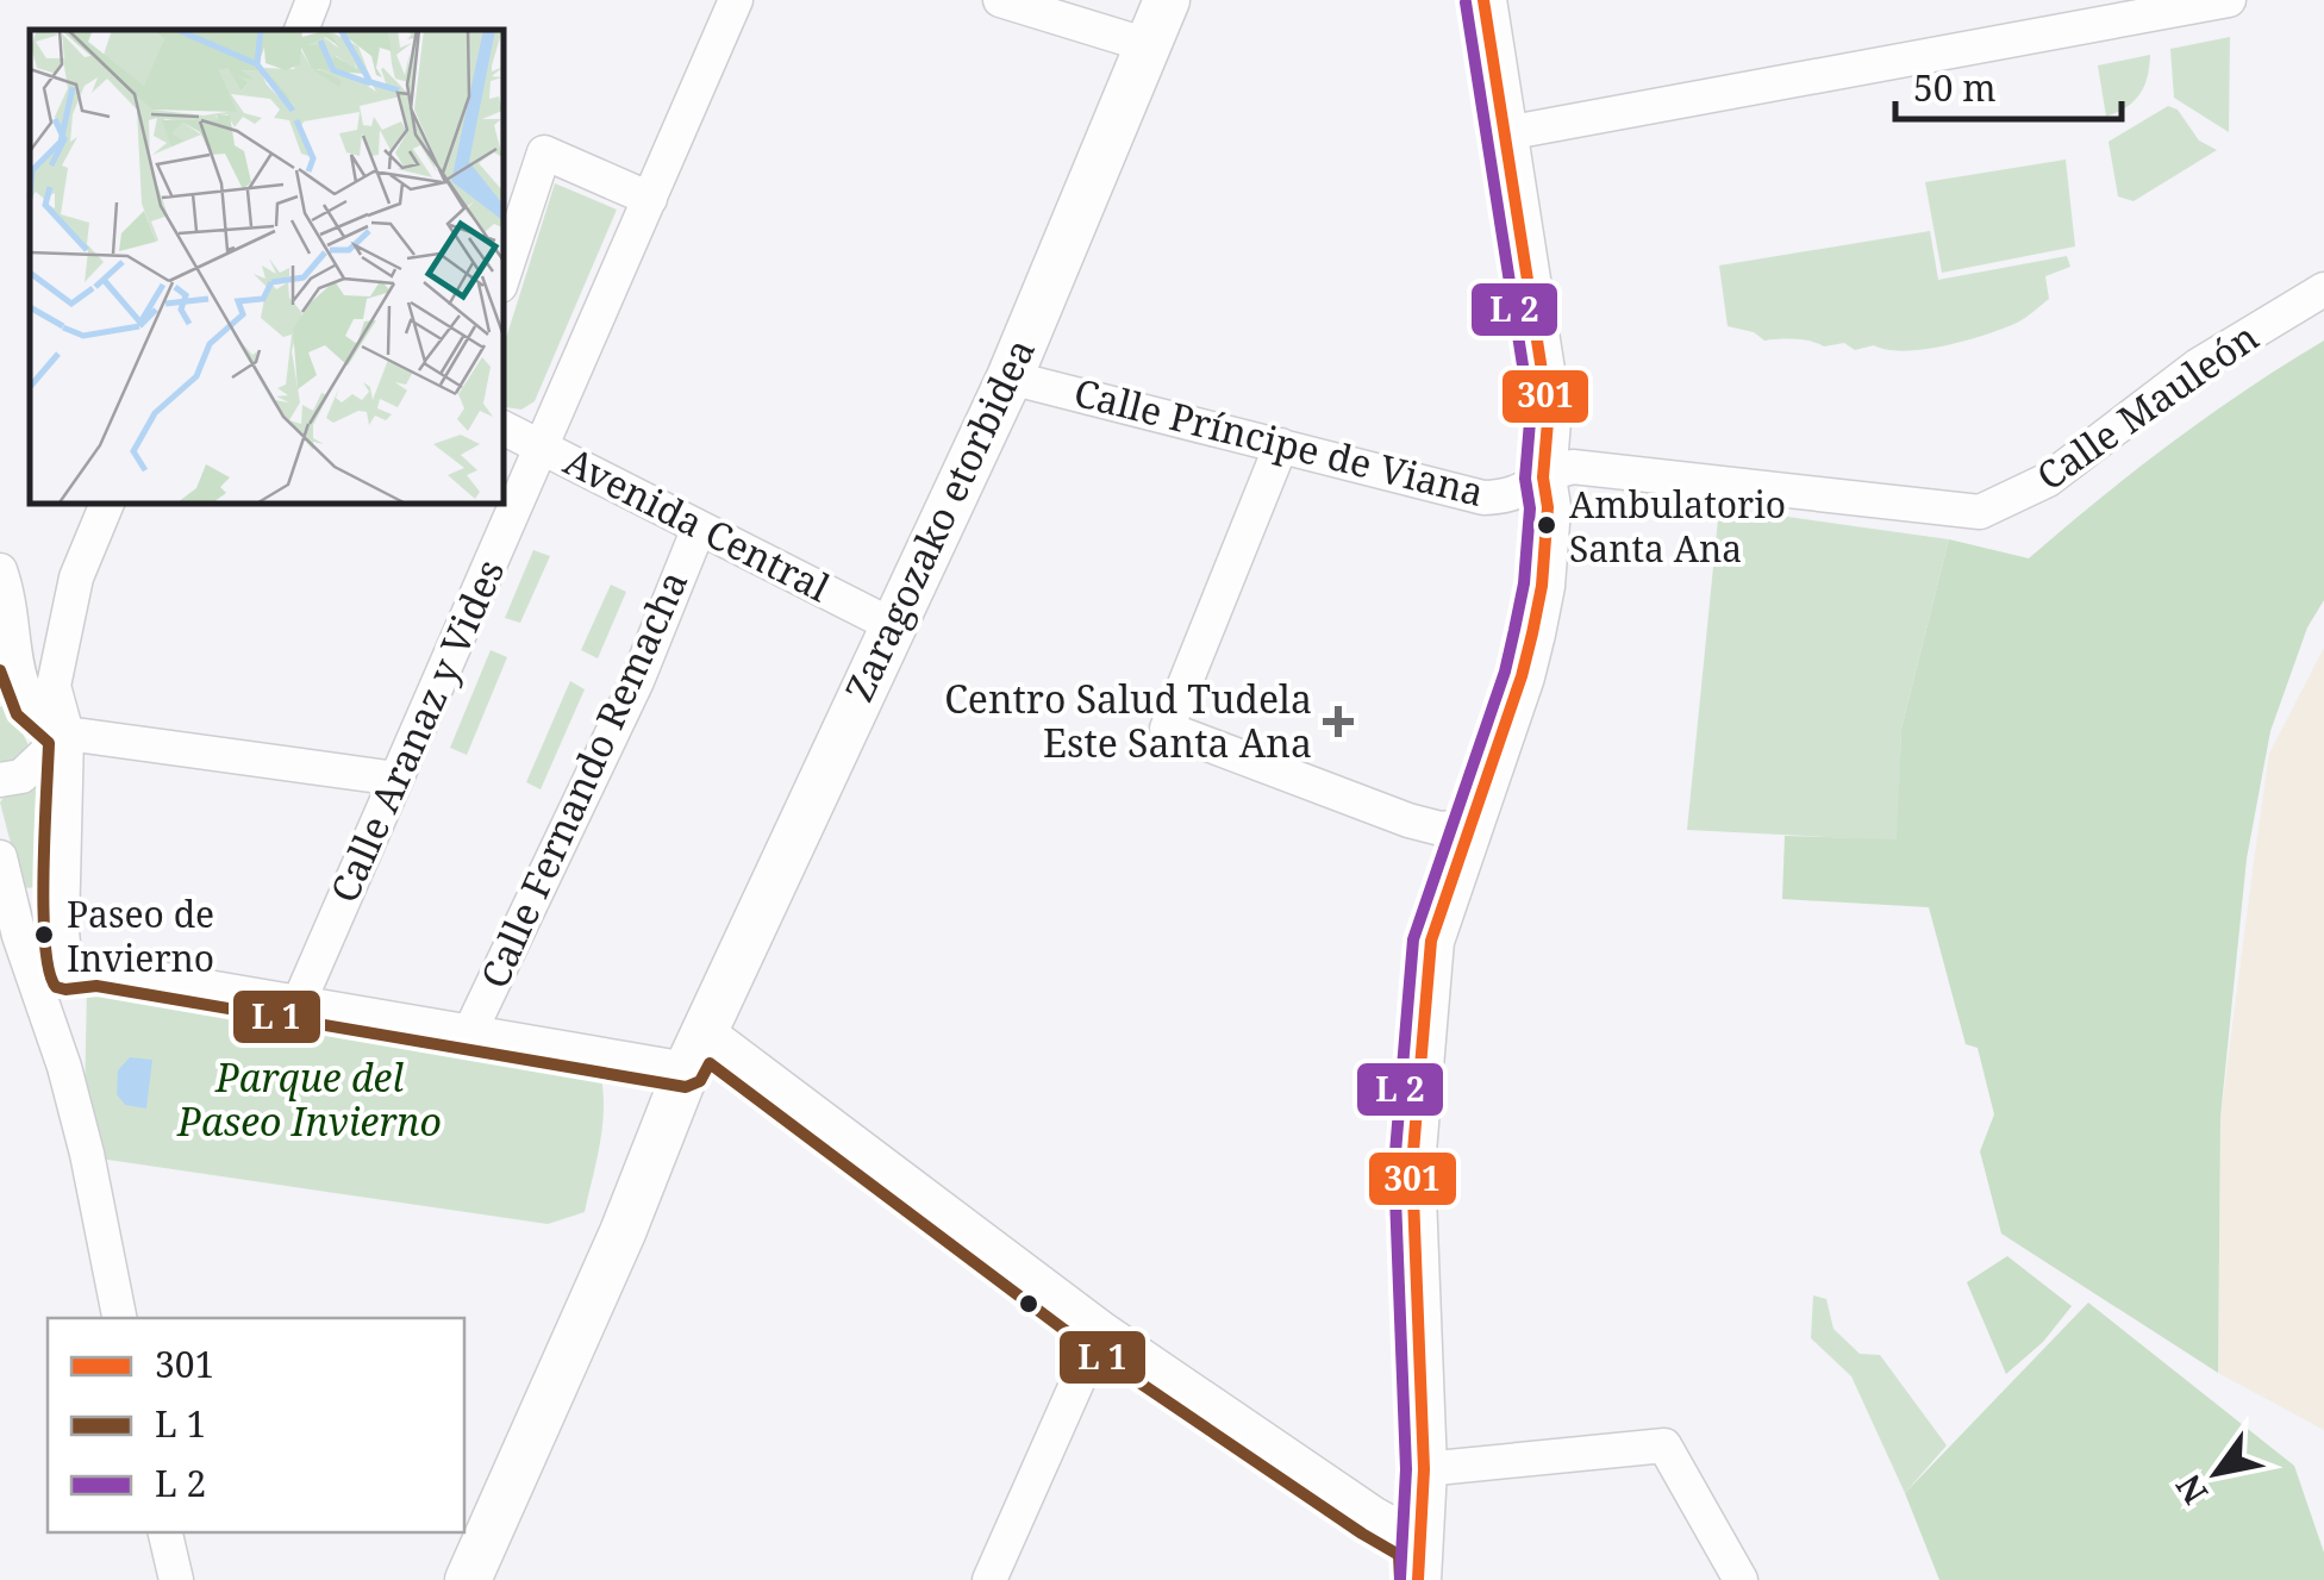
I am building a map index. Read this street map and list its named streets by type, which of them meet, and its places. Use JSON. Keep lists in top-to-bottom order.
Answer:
{
  "streets": {
    "street": [
      "Calle Mauleón",
      "Calle Príncipe de Viana",
      "Zaragozako etorbidea",
      "Avenida Central",
      "Calle Aranaz y Vides",
      "Calle Fernando Remacha"
    ]
  },
  "crossings": [
    ["Calle Mauleón", "Calle Príncipe de Viana"],
    ["Calle Príncipe de Viana", "Zaragozako etorbidea"],
    ["Zaragozako etorbidea", "Avenida Central"],
    ["Avenida Central", "Calle Aranaz y Vides"],
    ["Avenida Central", "Calle Fernando Remacha"]
  ],
  "parks": ["Parque del Paseo Invierno"],
  "places": {
    "other": ["Ambulatorio Santa Ana", "Paseo de Invierno"],
    "health": ["Centro Salud Tudela Este Santa Ana"]
  },
  "lines": ["transit line 301"],
  "legend": ["301", "L 1", "L 2"],
  "scale_bar": "50 m",
  "north": "bottom left"
}
